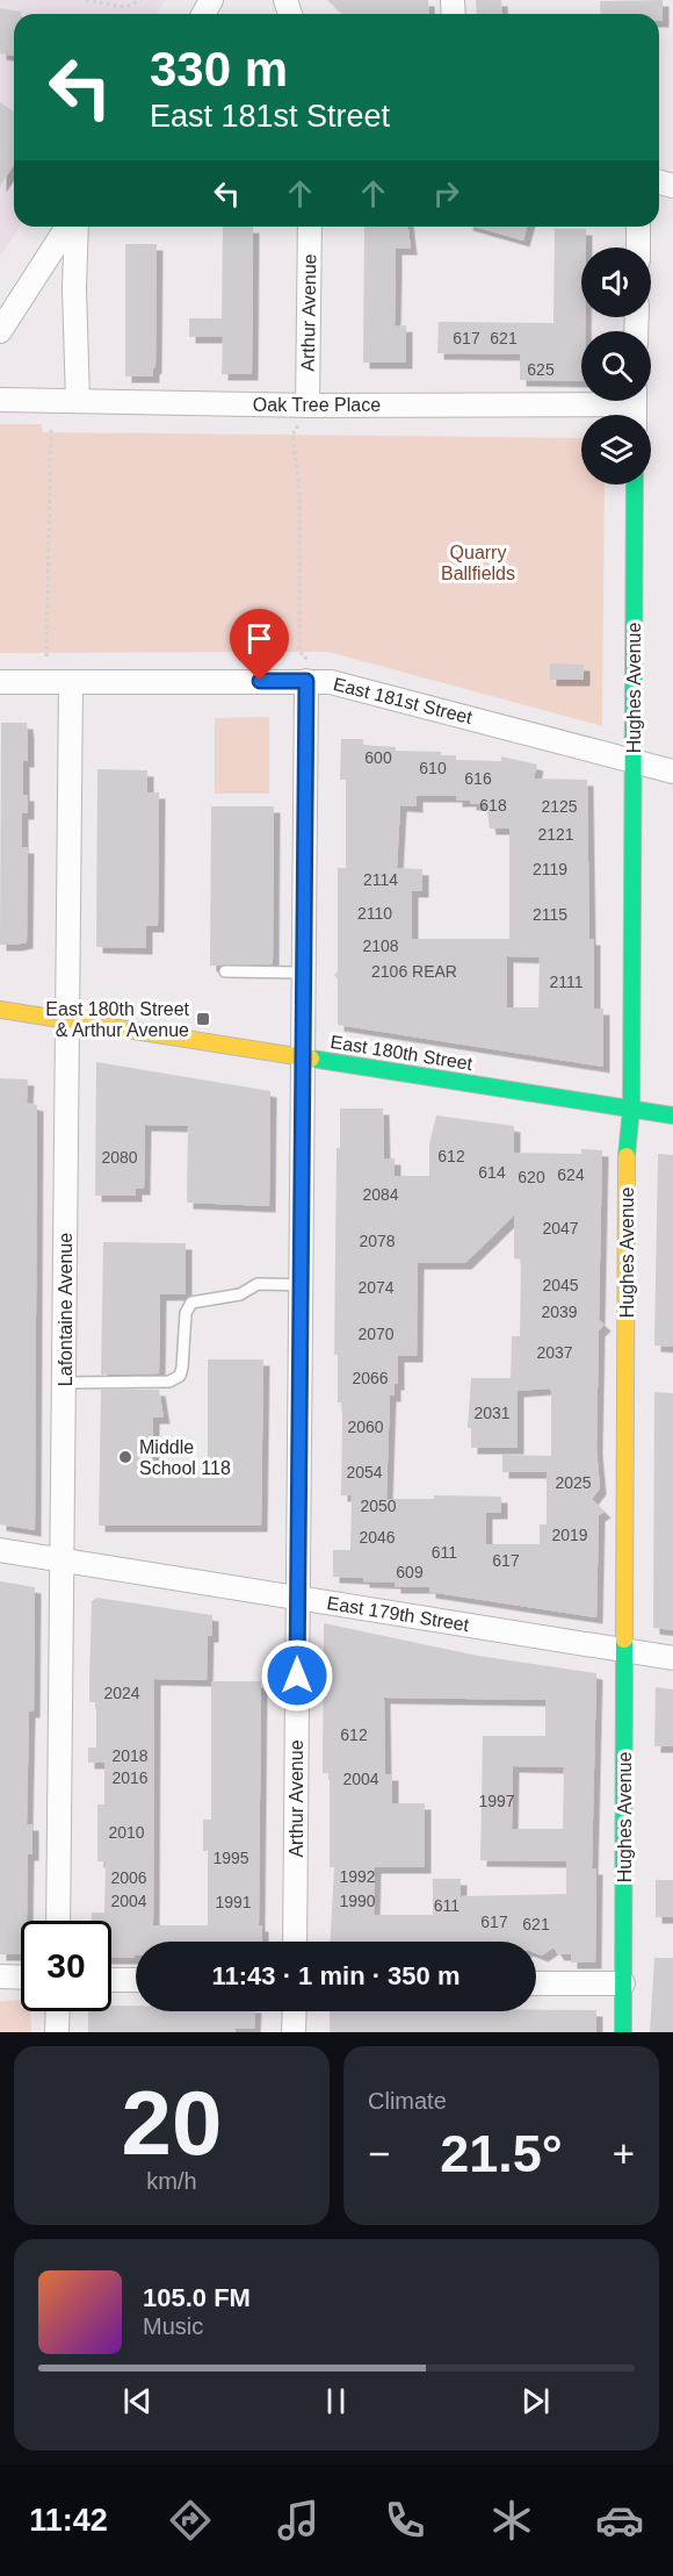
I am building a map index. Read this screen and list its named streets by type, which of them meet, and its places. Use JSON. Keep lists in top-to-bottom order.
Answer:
{
  "streets": {
    "street": [
      "Arthur Avenue",
      "Oak Tree Place",
      "Hughes Avenue",
      "East 181st Street",
      "East 180th Street",
      "Lafontaine Avenue",
      "East 179th Street"
    ]
  },
  "crossings": [
    ["Arthur Avenue", "Oak Tree Place"],
    ["Arthur Avenue", "East 181st Street"],
    ["Arthur Avenue", "East 180th Street"],
    ["Arthur Avenue", "East 179th Street"],
    ["Hughes Avenue", "East 181st Street"],
    ["Hughes Avenue", "East 180th Street"],
    ["Hughes Avenue", "East 179th Street"],
    ["East 181st Street", "Lafontaine Avenue"],
    ["East 180th Street", "Lafontaine Avenue"],
    ["Lafontaine Avenue", "East 179th Street"]
  ],
  "parks": ["Quarry Ballfields"],
  "places": {
    "transit": ["East 180th Street & Arthur Avenue"],
    "other": ["Middle School 118"]
  },
  "house_numbers": [
    "617",
    "621",
    "625",
    "600",
    "610",
    "616",
    "618",
    "2125",
    "2121",
    "2119",
    "2114",
    "2110",
    "2115",
    "2108",
    "2106 REAR",
    "2111",
    "612",
    "2080",
    "614",
    "624",
    "620",
    "2084",
    "2047",
    "2078",
    "2045",
    "2074",
    "2039",
    "2070",
    "2037",
    "2066",
    "2031",
    "2060",
    "2054",
    "2025",
    "2050",
    "2019",
    "2046",
    "611",
    "617",
    "609",
    "2024",
    "612",
    "2018",
    "2016",
    "2004",
    "1997",
    "2010",
    "1995",
    "1992",
    "2006",
    "2004",
    "1990",
    "1991",
    "611",
    "617",
    "621"
  ],
  "page": {
    "turn": ["330 m", "East 181st Street"],
    "limit": "30",
    "trip": "11:43 · 1 min · 350 m",
    "tile": [
      ["20", "km/h"],
      "Climate"
    ],
    "heat": ["−", "21.5°", "+"],
    "song": ["105.0 FM", "Music"],
    "tabs": "11:42"
  }
}
